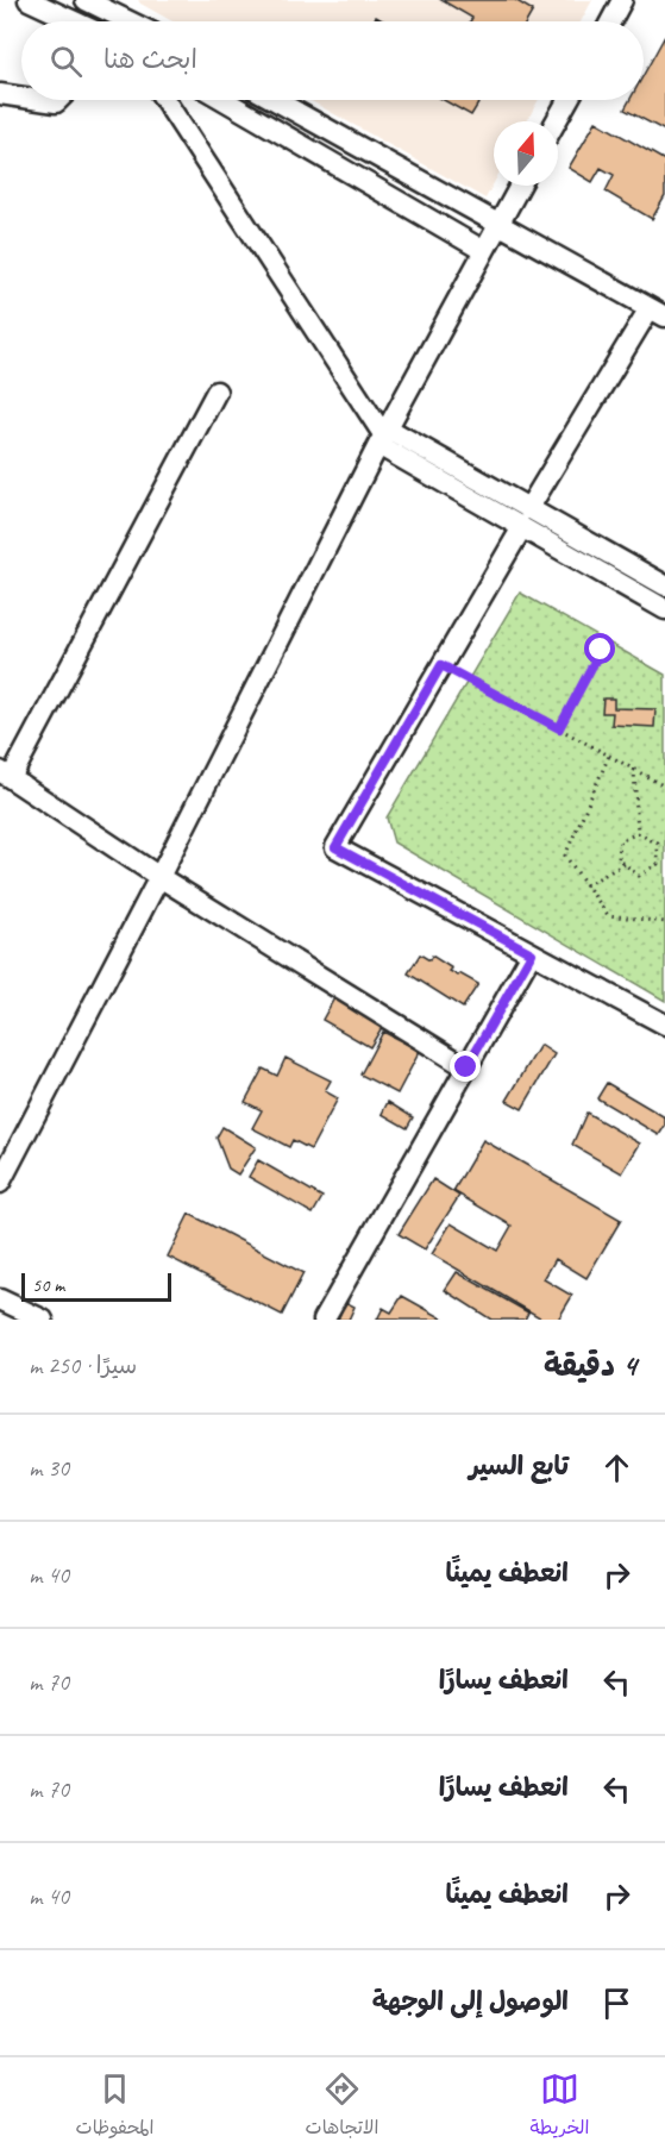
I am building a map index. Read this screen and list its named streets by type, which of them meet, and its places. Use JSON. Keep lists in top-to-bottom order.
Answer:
{
  "scale_bar": "50 m",
  "north": "top",
  "page": {
    "search": "ابحث هنا",
    "scale": "50 m",
    "heading": ["4 دقيقة", "سيرًا · 250 m"],
    "list": [
      ["تابع السير", "30 m"],
      ["انعطف يمينًا", "40 m"],
      ["انعطف يسارًا", "70 m"],
      ["انعطف يسارًا", "70 m"],
      ["انعطف يمينًا", "40 m"],
      "الوصول إلى الوجهة"
    ],
    "nav": ["الخريطة", "الاتجاهات", "المحفوظات"]
  }
}
